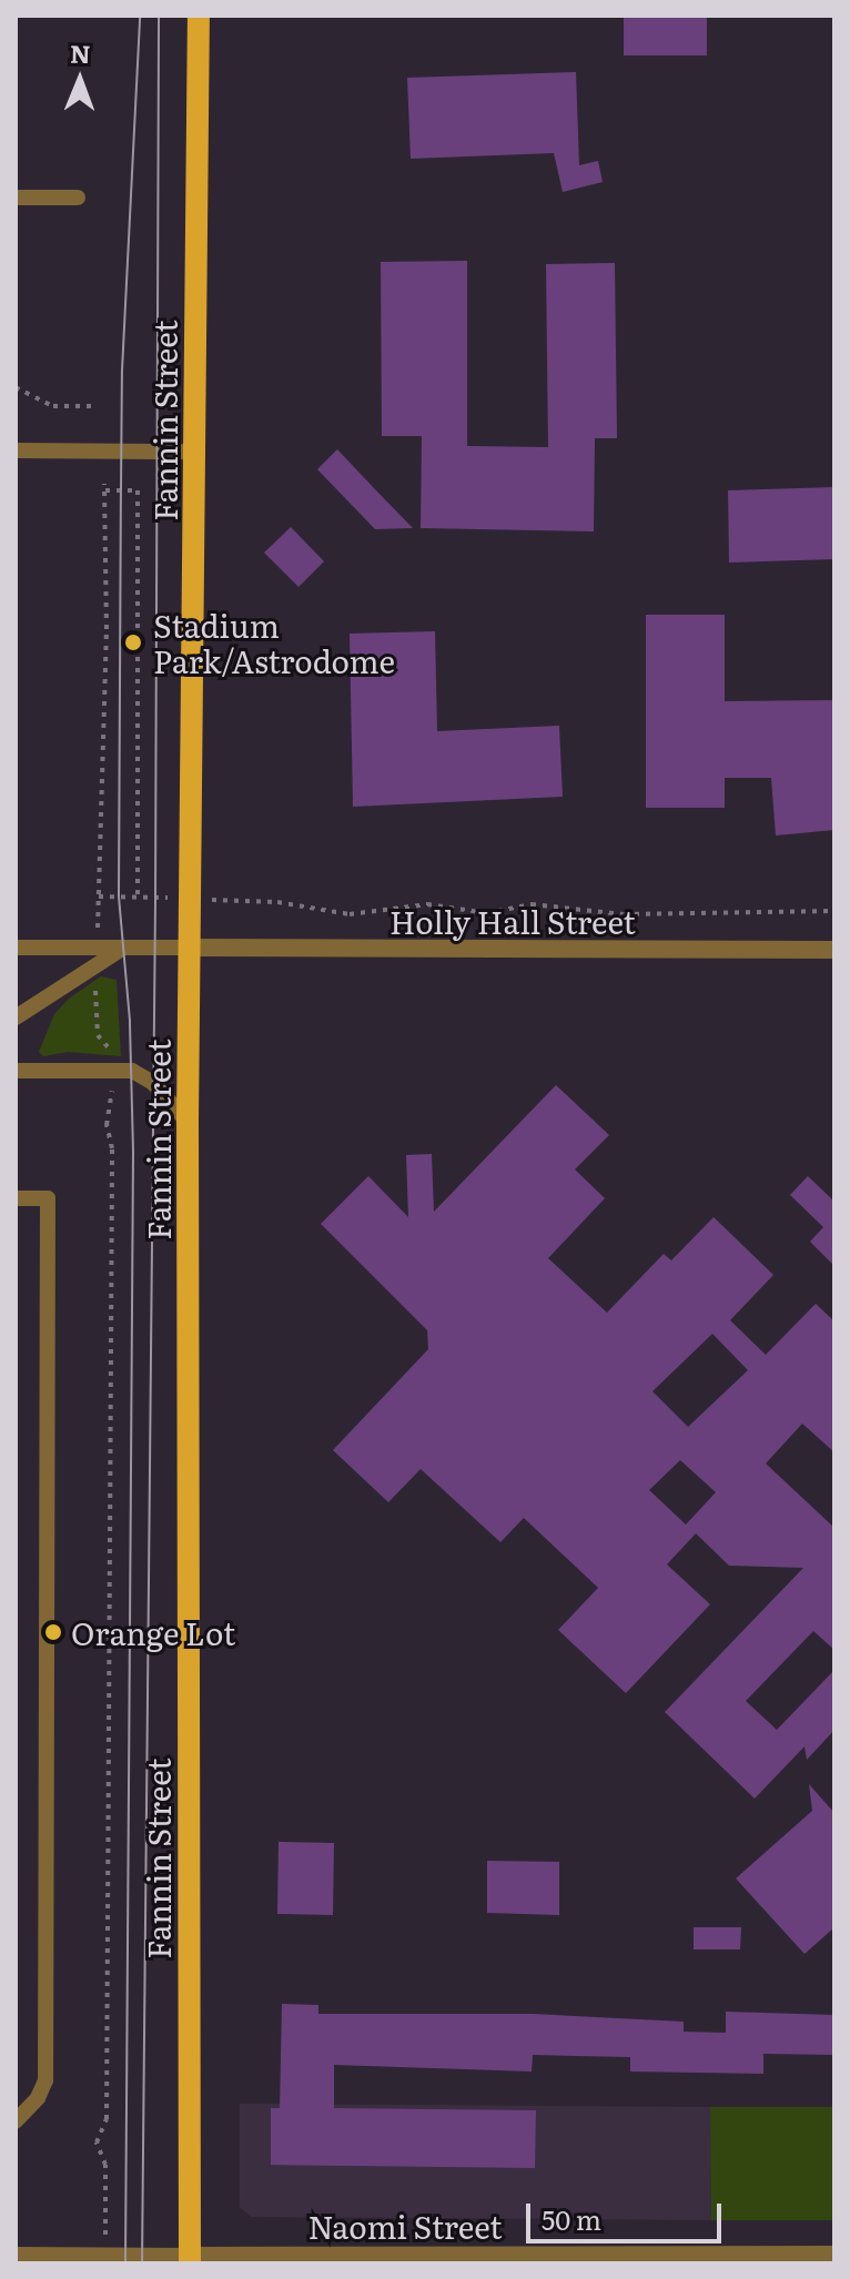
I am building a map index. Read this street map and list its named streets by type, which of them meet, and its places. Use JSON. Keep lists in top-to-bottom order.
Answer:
{
  "streets": {
    "main road": ["Fannin Street"],
    "street": ["Holly Hall Street", "Naomi Street"]
  },
  "crossings": [
    ["Fannin Street", "Holly Hall Street"],
    ["Fannin Street", "Naomi Street"]
  ],
  "places": ["Stadium Park/Astrodome", "Orange Lot"],
  "scale_bar": "50 m",
  "north": "top"
}
